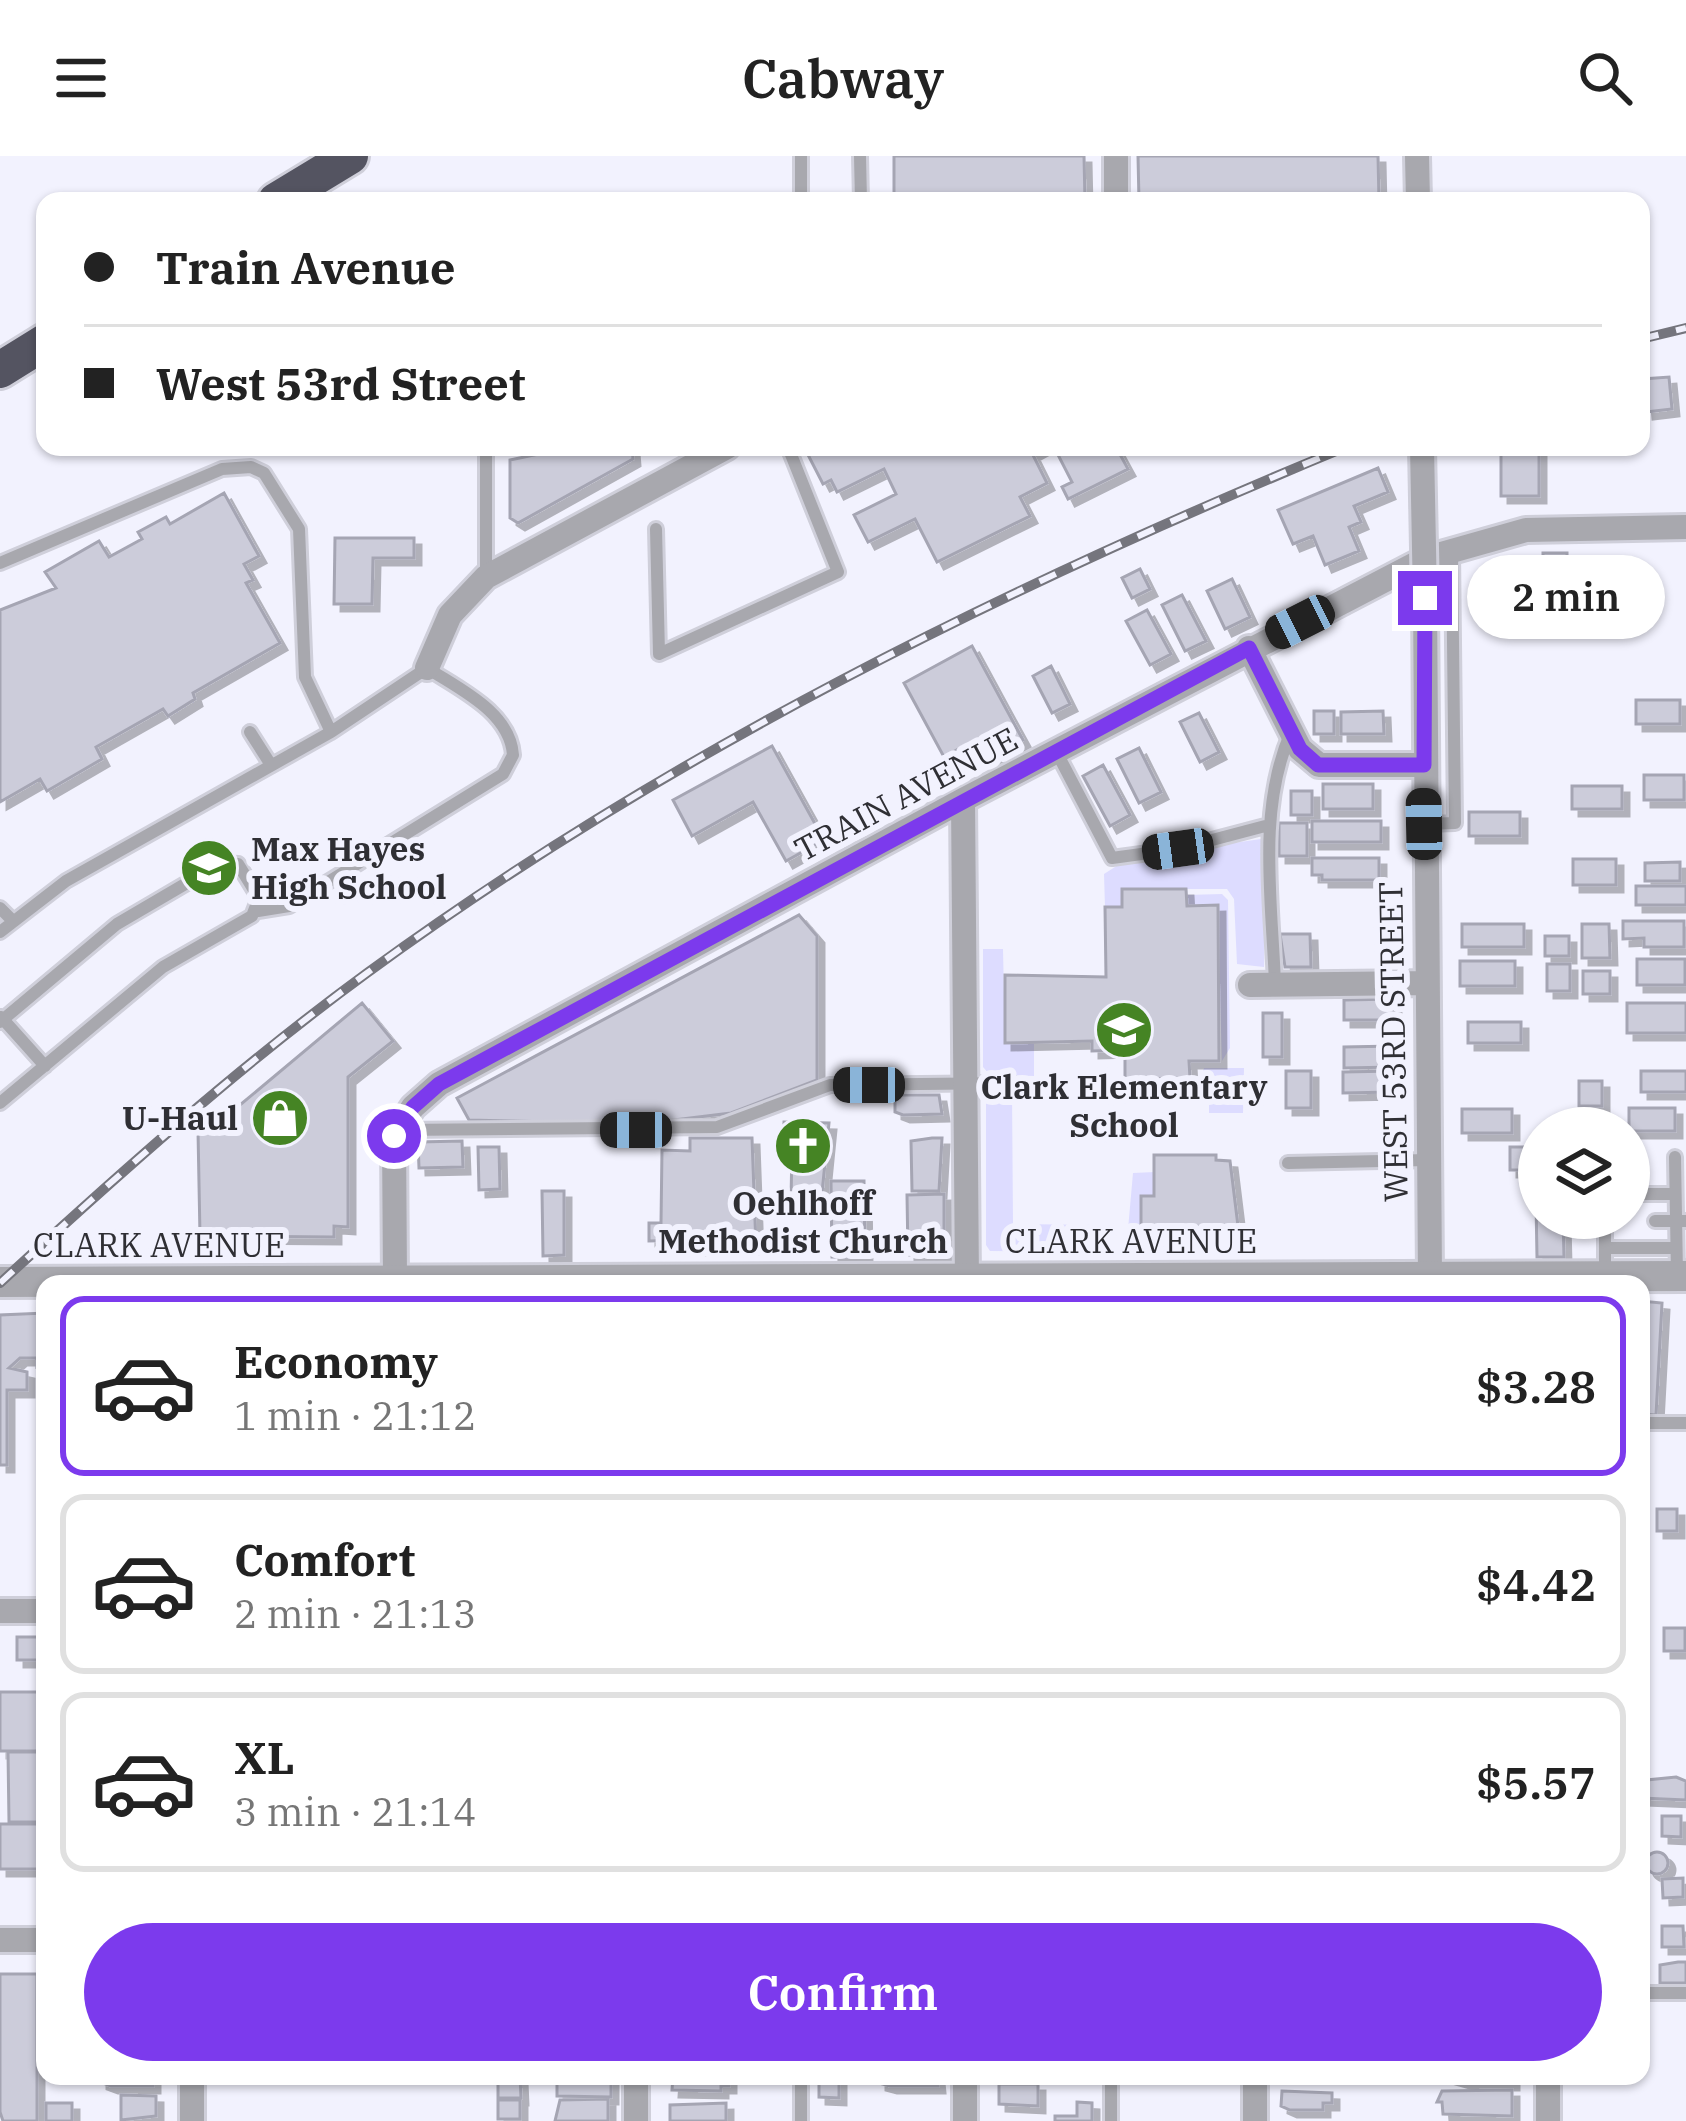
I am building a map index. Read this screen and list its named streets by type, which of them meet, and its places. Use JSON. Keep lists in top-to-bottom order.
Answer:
{
  "streets": {
    "street": ["TRAIN AVENUE", "WEST 53RD STREET", "CLARK AVENUE"]
  },
  "places": {
    "school or university": ["Max Hayes High School", "Clark Elementary School"],
    "shop": ["U-Haul"],
    "church": ["Oehlhoff Methodist Church"]
  },
  "page": {
    "header": "Cabway",
    "banner": ["Train Avenue", "West 53rd Street"],
    "bubble": "2 min",
    "list": [
      {
        "name": "Economy",
        "note": "1 min · 21:12",
        "value": "$3.28"
      },
      {
        "name": "Comfort",
        "note": "2 min · 21:13",
        "value": "$4.42"
      },
      {
        "name": "XL",
        "note": "3 min · 21:14",
        "value": "$5.57"
      }
    ],
    "buttons": "Confirm"
  }
}
